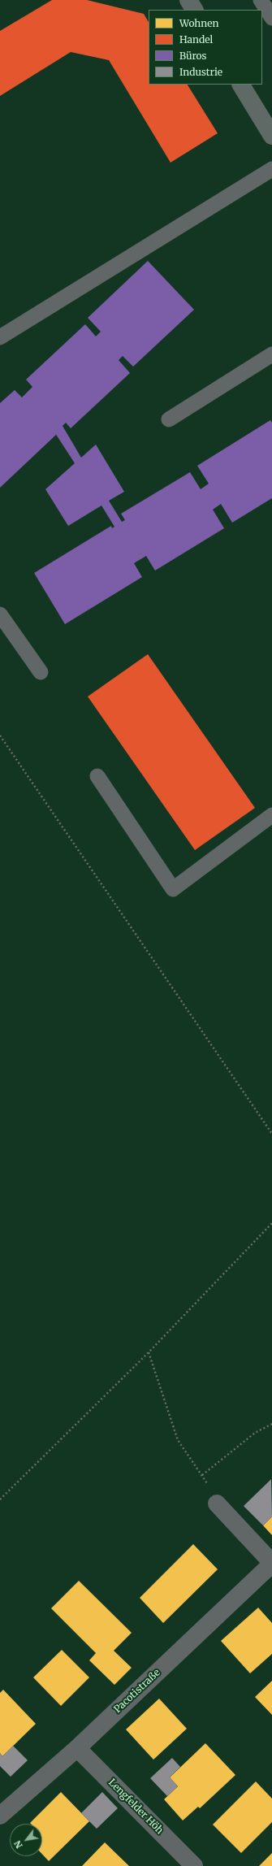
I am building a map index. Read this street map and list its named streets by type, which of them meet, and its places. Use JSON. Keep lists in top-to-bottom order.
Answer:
{
  "streets": {
    "street": ["Pacotistraße", "Lengfelder Höh"]
  },
  "crossings": [
    ["Pacotistraße", "Lengfelder Höh"]
  ],
  "legend": [
    "Wohnen",
    "Handel",
    "Büros",
    "Industrie"
  ],
  "north": "bottom left"
}
